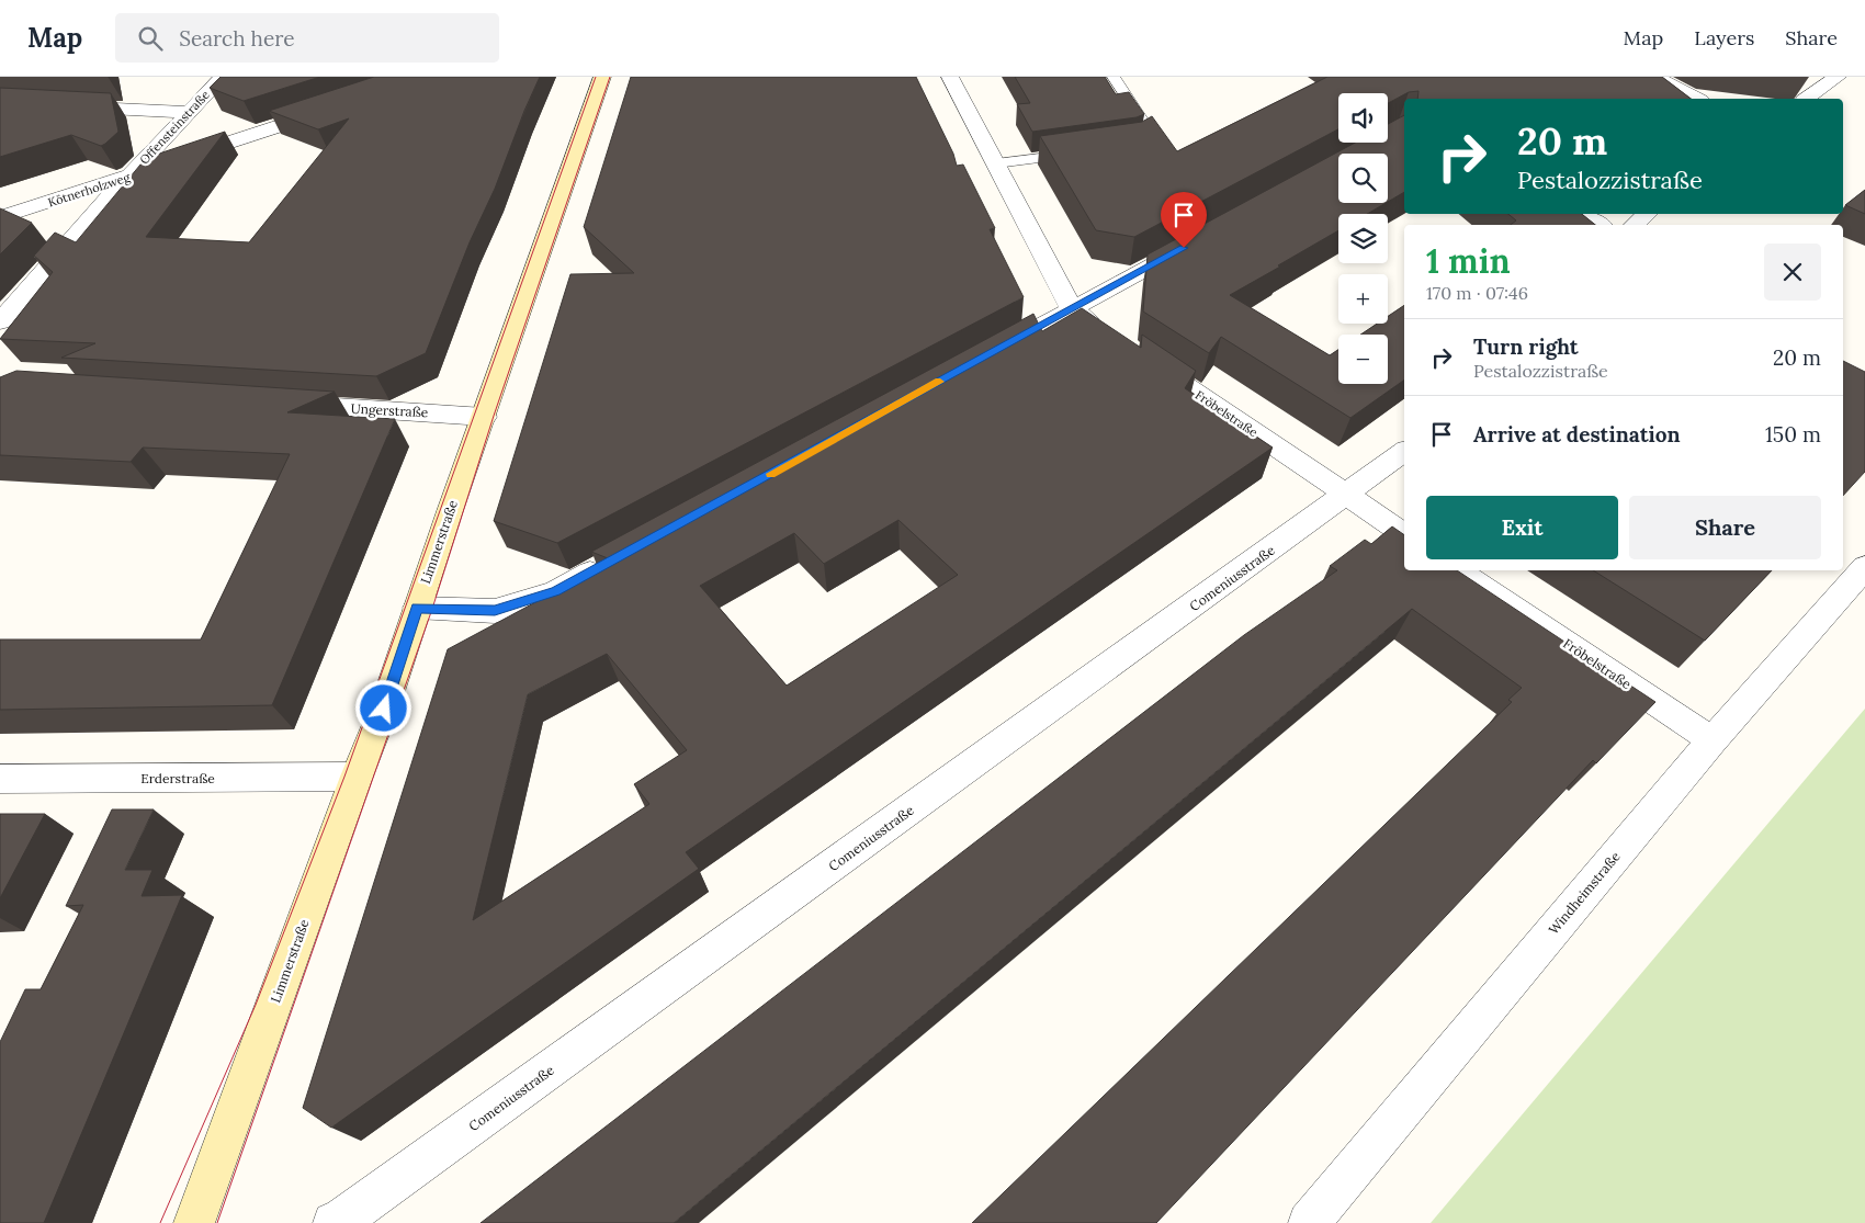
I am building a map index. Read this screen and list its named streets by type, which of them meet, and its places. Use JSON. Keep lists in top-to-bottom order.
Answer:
{
  "streets": {
    "street": [
      "Offensteinstraße",
      "Kötnerholzweg",
      "Ungerstraße",
      "Fröbelstraße",
      "Limmerstraße",
      "Comeniusstraße",
      "Erderstraße",
      "Windheimstraße"
    ]
  },
  "crossings": [
    ["Offensteinstraße", "Kötnerholzweg"],
    ["Ungerstraße", "Limmerstraße"],
    ["Fröbelstraße", "Comeniusstraße"],
    ["Fröbelstraße", "Windheimstraße"],
    ["Limmerstraße", "Erderstraße"]
  ],
  "page": {
    "header": "Map",
    "search": "Search here",
    "nav": ["Map", "Layers", "Share"],
    "map_buttons": ["+", "−"],
    "turn": ["20 m", "Pestalozzistraße"],
    "heading": ["1 min", "170 m · 07:46"],
    "list": [
      {
        "name": "Turn right",
        "note": "Pestalozzistraße",
        "value": "20 m"
      },
      {
        "name": "Arrive at destination",
        "value": "150 m"
      }
    ],
    "buttons": ["Exit", "Share"]
  }
}
